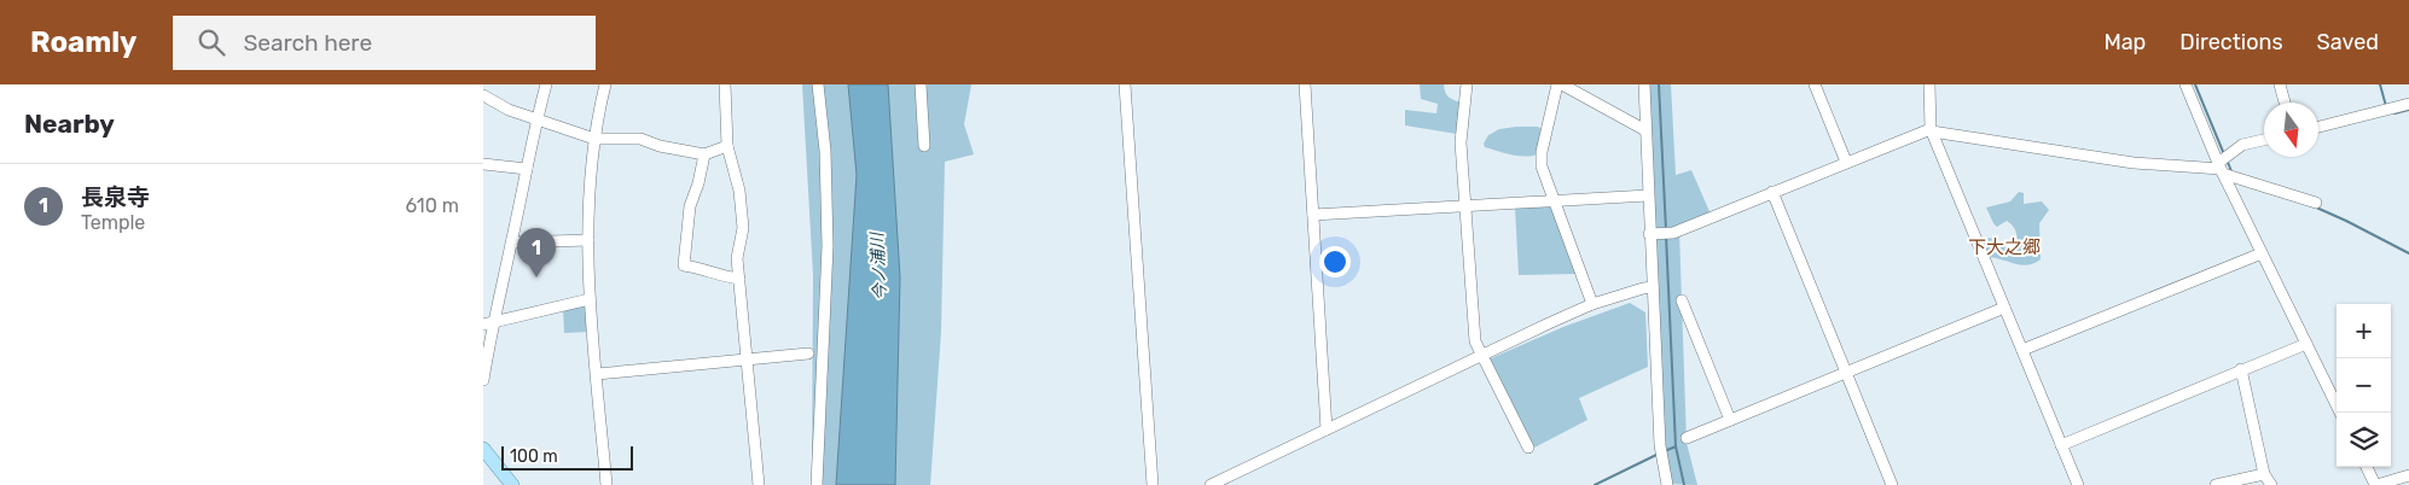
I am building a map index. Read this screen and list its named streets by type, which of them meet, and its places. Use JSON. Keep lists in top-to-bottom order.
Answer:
{
  "districts": ["下大之郷"],
  "water": ["今ノ浦川"],
  "scale_bar": "100 m",
  "north": "bottom",
  "page": {
    "header": "Roamly",
    "search": "Search here",
    "nav": ["Map", "Directions", "Saved"],
    "heading": "Nearby",
    "list": [
      {
        "mark": "1",
        "name": "長泉寺",
        "note": "Temple",
        "value": "610 m"
      }
    ],
    "pins": "1",
    "map_buttons": ["+", "−"],
    "scale": "100 m"
  }
}
